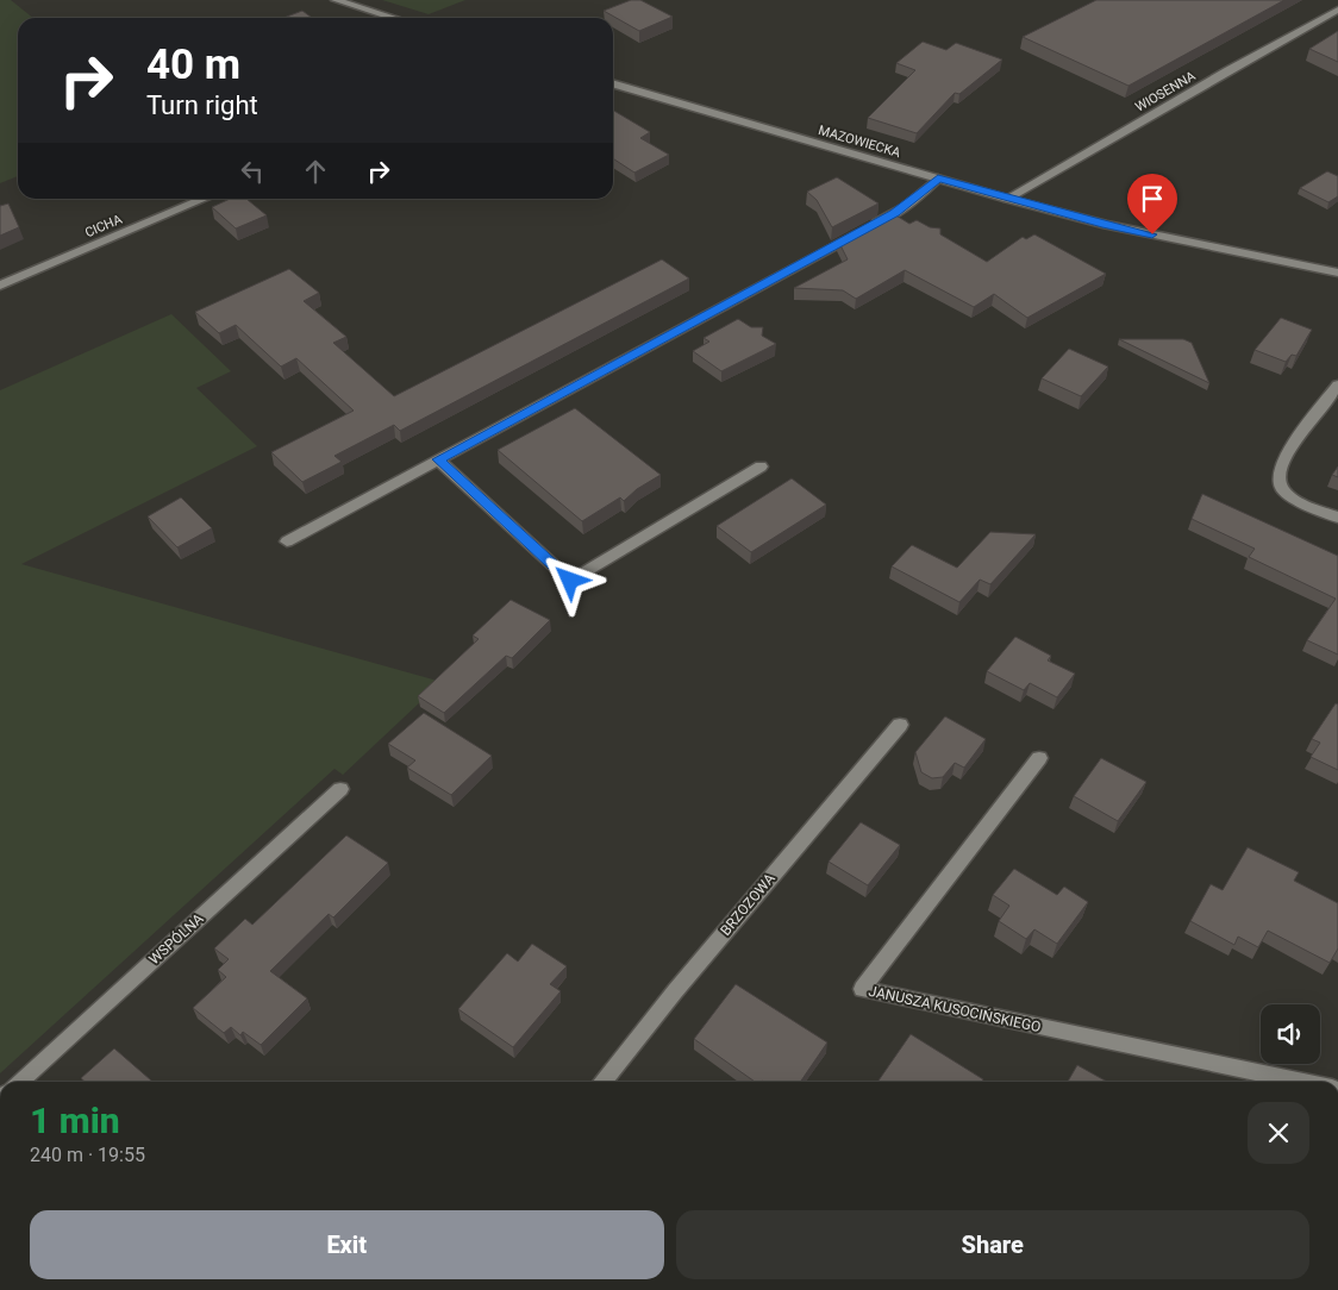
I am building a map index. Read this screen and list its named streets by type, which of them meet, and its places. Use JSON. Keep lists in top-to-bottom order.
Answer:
{
  "streets": {
    "street": [
      "WIOSENNA",
      "MAZOWIECKA",
      "CICHA",
      "BRZOZOWA",
      "WSPÓLNA",
      "JANUSZA KUSOCIŃSKIEGO"
    ]
  },
  "crossings": [
    ["WIOSENNA", "MAZOWIECKA"]
  ],
  "page": {
    "turn": ["40 m", "Turn right"],
    "heading": ["1 min", "240 m · 19:55"],
    "buttons": ["Exit", "Share"]
  }
}
